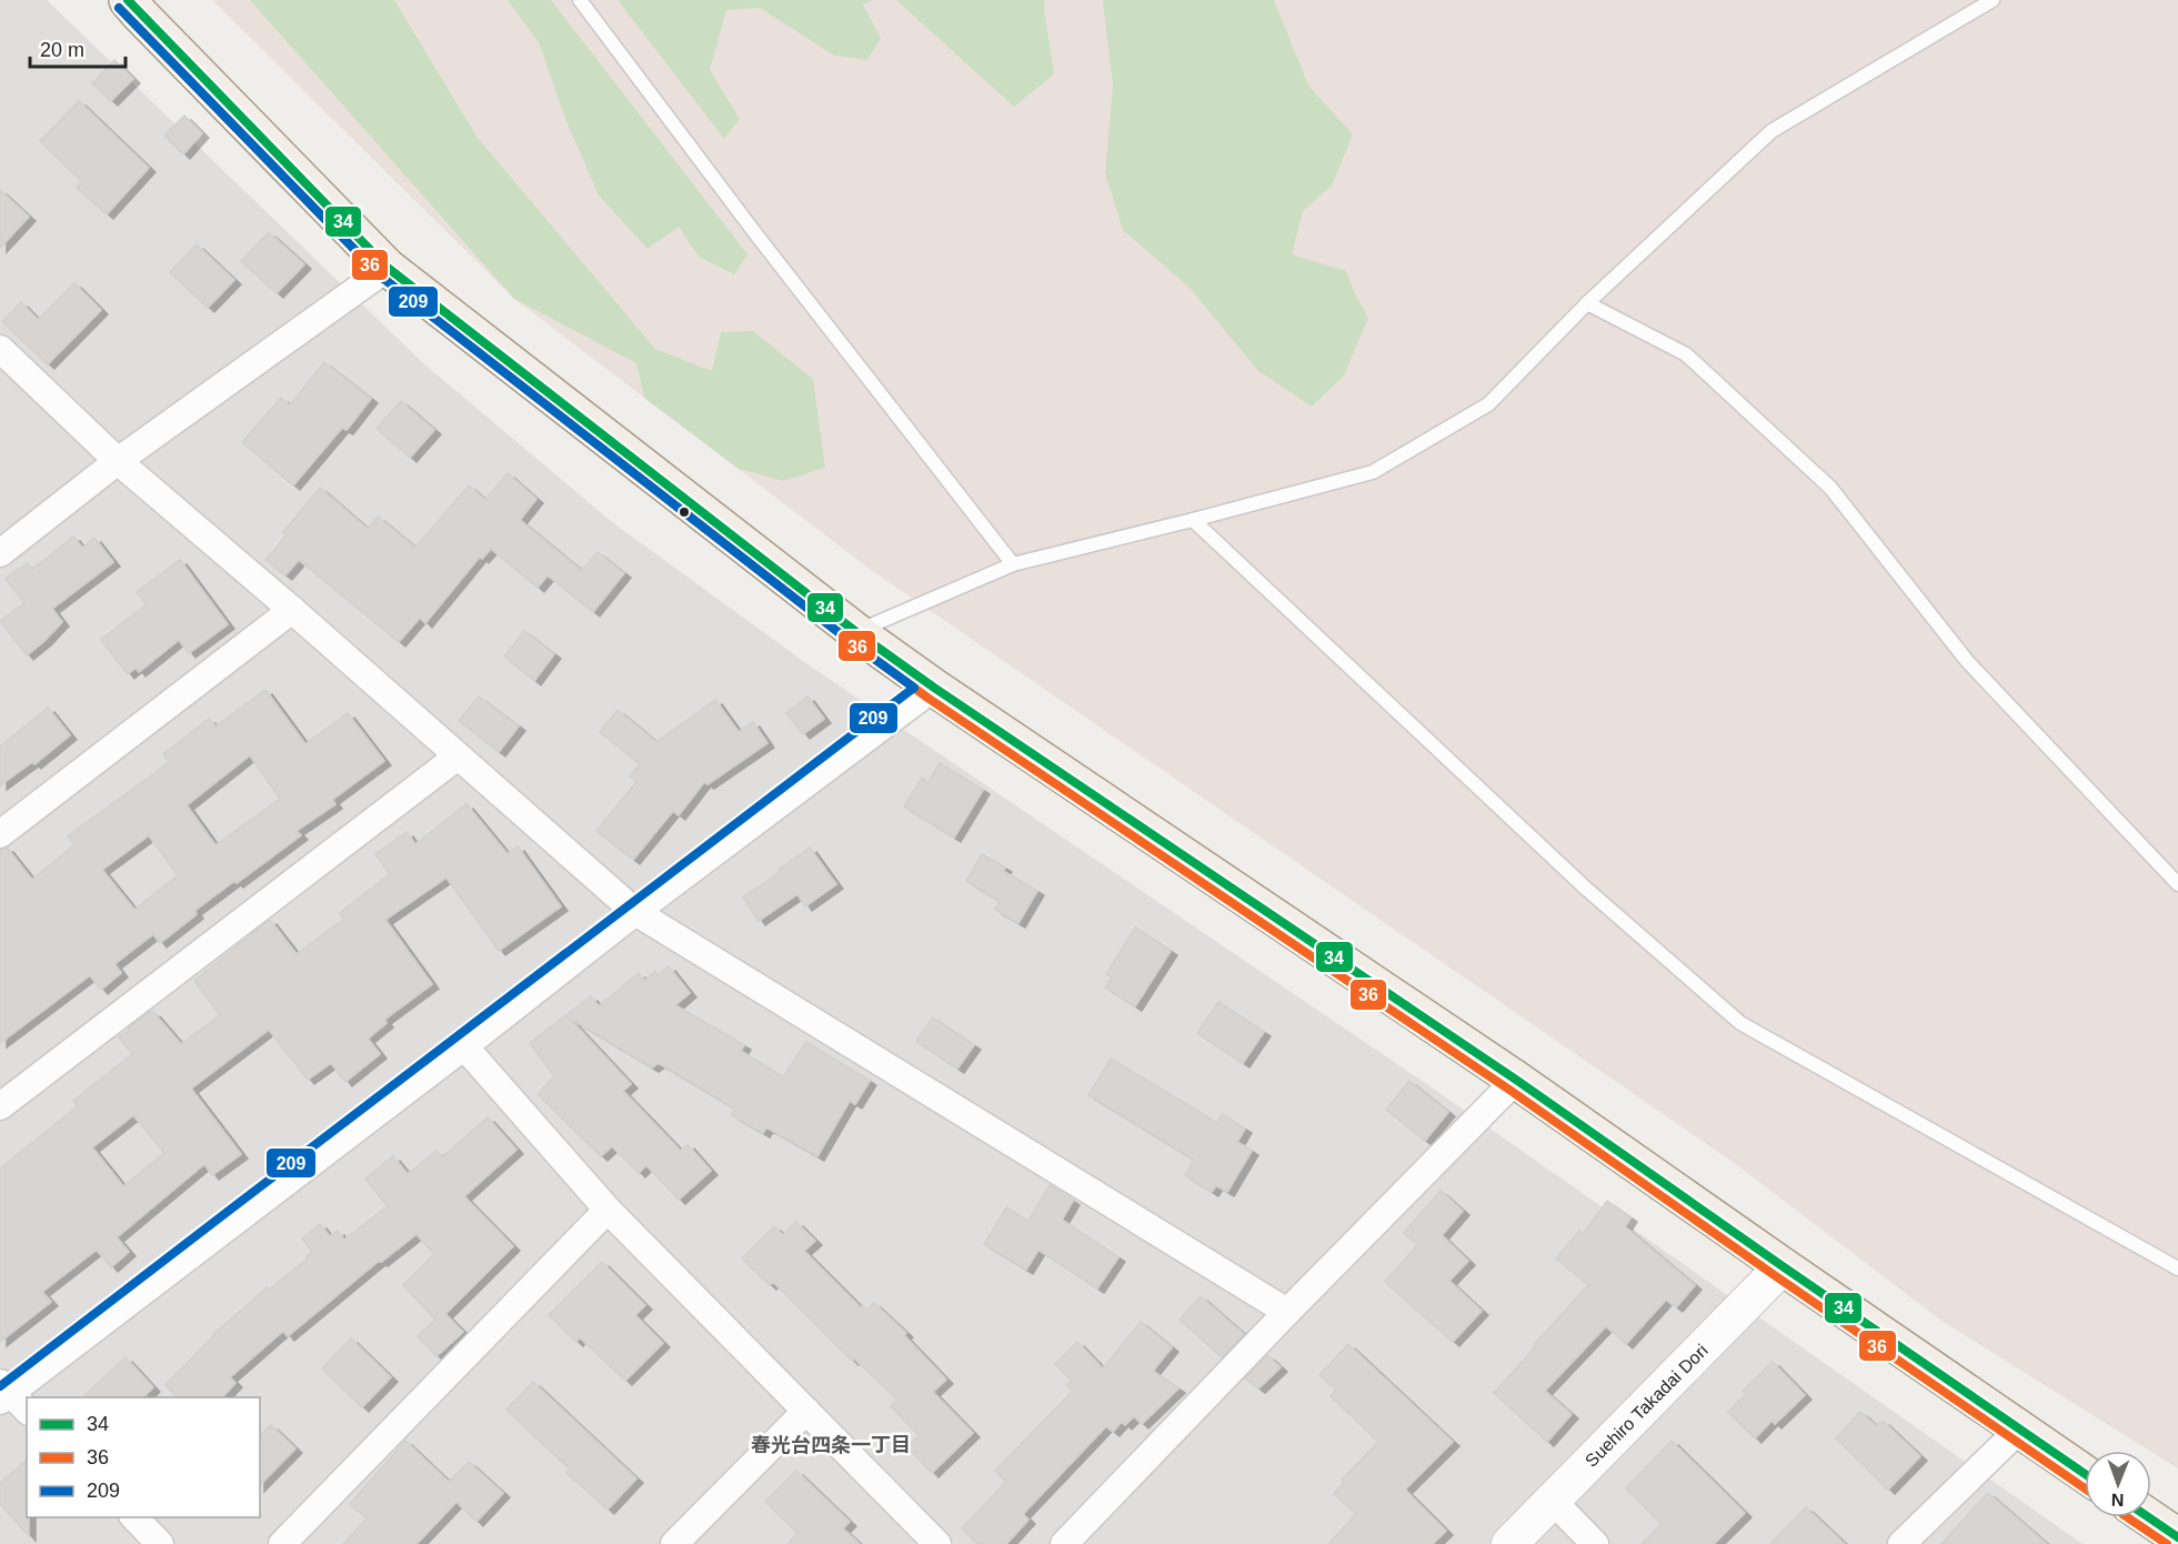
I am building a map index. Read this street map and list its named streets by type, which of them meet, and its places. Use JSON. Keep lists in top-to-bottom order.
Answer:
{
  "streets": {
    "street": ["Suehiro Takadai Dori"]
  },
  "districts": ["春光台四条一丁目"],
  "lines": ["transit line 34", "transit line 36", "transit line 209"],
  "legend": ["34", "36", "209"],
  "scale_bar": "20 m",
  "north": "bottom"
}
